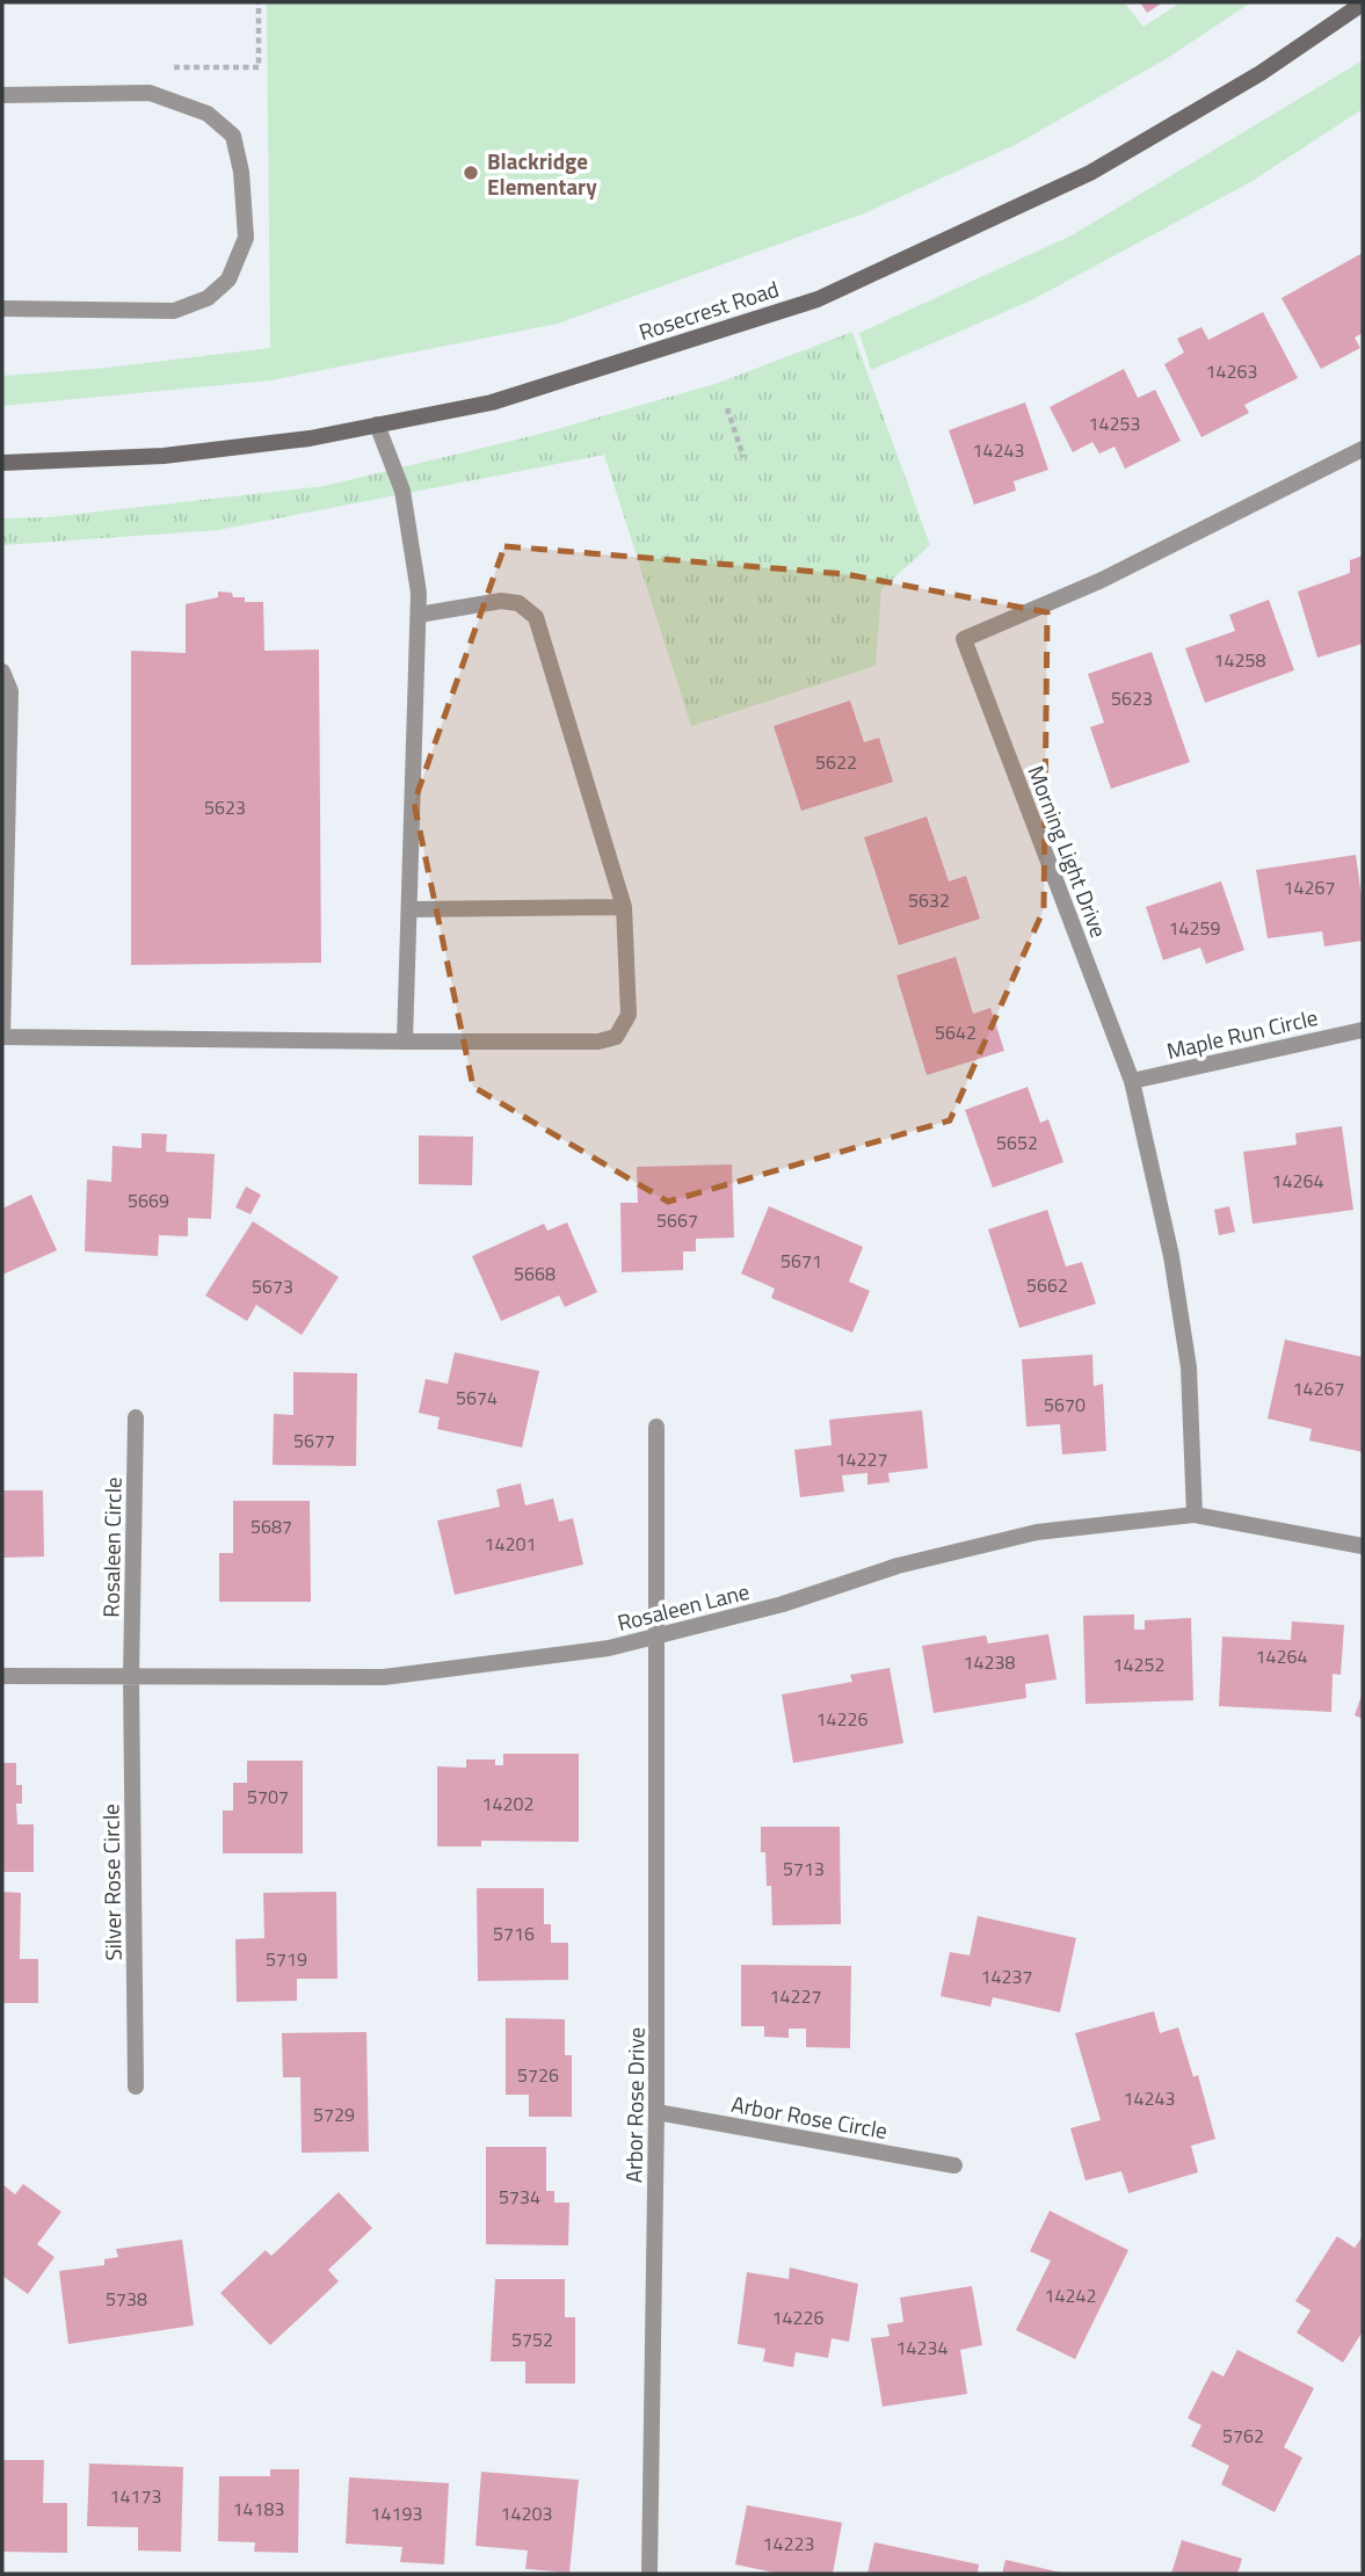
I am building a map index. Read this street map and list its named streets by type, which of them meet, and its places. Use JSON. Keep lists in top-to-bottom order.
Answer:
{
  "streets": {
    "main road": ["Rosecrest Road"],
    "street": [
      "Morning Light Drive",
      "Maple Run Circle",
      "Rosaleen Circle",
      "Rosaleen Lane",
      "Silver Rose Circle",
      "Arbor Rose Drive",
      "Arbor Rose Circle"
    ]
  },
  "crossings": [
    ["Morning Light Drive", "Maple Run Circle"],
    ["Morning Light Drive", "Rosaleen Lane"],
    ["Rosaleen Circle", "Rosaleen Lane"],
    ["Rosaleen Circle", "Silver Rose Circle"],
    ["Rosaleen Lane", "Silver Rose Circle"],
    ["Rosaleen Lane", "Arbor Rose Drive"],
    ["Arbor Rose Drive", "Arbor Rose Circle"]
  ],
  "places": ["Blackridge Elementary"],
  "house_numbers": [
    "14263",
    "14253",
    "14243",
    "14258",
    "5623",
    "5622",
    "5623",
    "14267",
    "5632",
    "14259",
    "5642",
    "5652",
    "14264",
    "5669",
    "5667",
    "5671",
    "5668",
    "5662",
    "5673",
    "14267",
    "5674",
    "5670",
    "5677",
    "14227",
    "5687",
    "14201",
    "14264",
    "14238",
    "14252",
    "14226",
    "5707",
    "14202",
    "5713",
    "5716",
    "5719",
    "14237",
    "14227",
    "5726",
    "14243",
    "5729",
    "5734",
    "14242",
    "5738",
    "14226",
    "5752",
    "14234",
    "5762",
    "14173",
    "14183",
    "14193",
    "14203",
    "14223"
  ]
}
